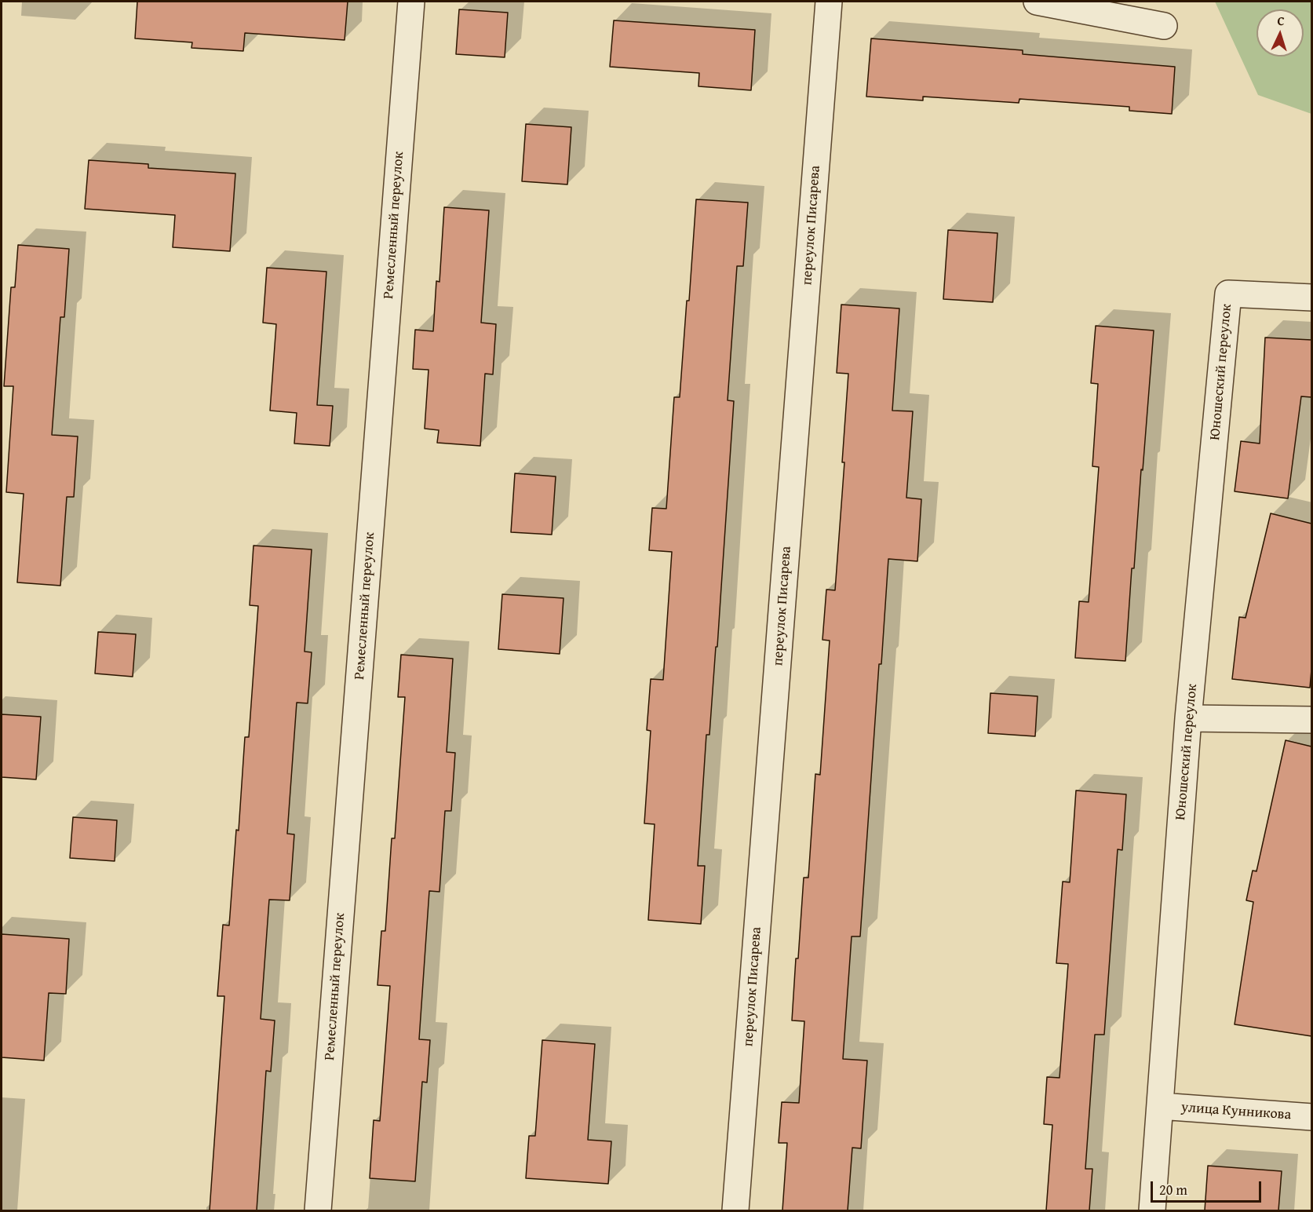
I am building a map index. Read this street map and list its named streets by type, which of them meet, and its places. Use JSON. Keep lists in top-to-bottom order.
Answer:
{
  "streets": {
    "street": [
      "Ремесленный переулок",
      "переулок Писарева",
      "Юношеский переулок",
      "улица Кунникова"
    ]
  },
  "crossings": [
    ["Юношеский переулок", "улица Кунникова"]
  ],
  "scale_bar": "20 m",
  "north": "top"
}
